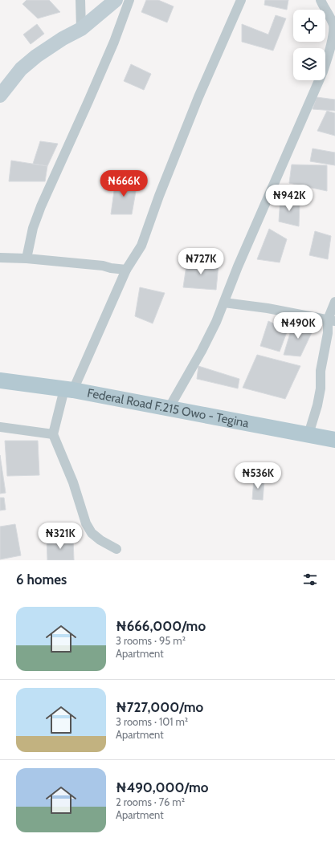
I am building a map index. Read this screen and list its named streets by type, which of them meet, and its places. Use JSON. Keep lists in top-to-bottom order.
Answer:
{
  "streets": {
    "main road": ["Federal Road F.215 Owo - Tegina"]
  },
  "page": {
    "price": [
      "₦666K",
      "₦942K",
      "₦727K",
      "₦490K",
      "₦536K",
      "₦321K"
    ],
    "heading": "6 homes",
    "list": [
      {
        "name": "₦666,000/mo",
        "note": "3 rooms · 95 m² · Apartment"
      },
      {
        "name": "₦727,000/mo",
        "note": "3 rooms · 101 m² · Apartment"
      },
      {
        "name": "₦490,000/mo",
        "note": "2 rooms · 76 m² · Apartment"
      }
    ]
  }
}
